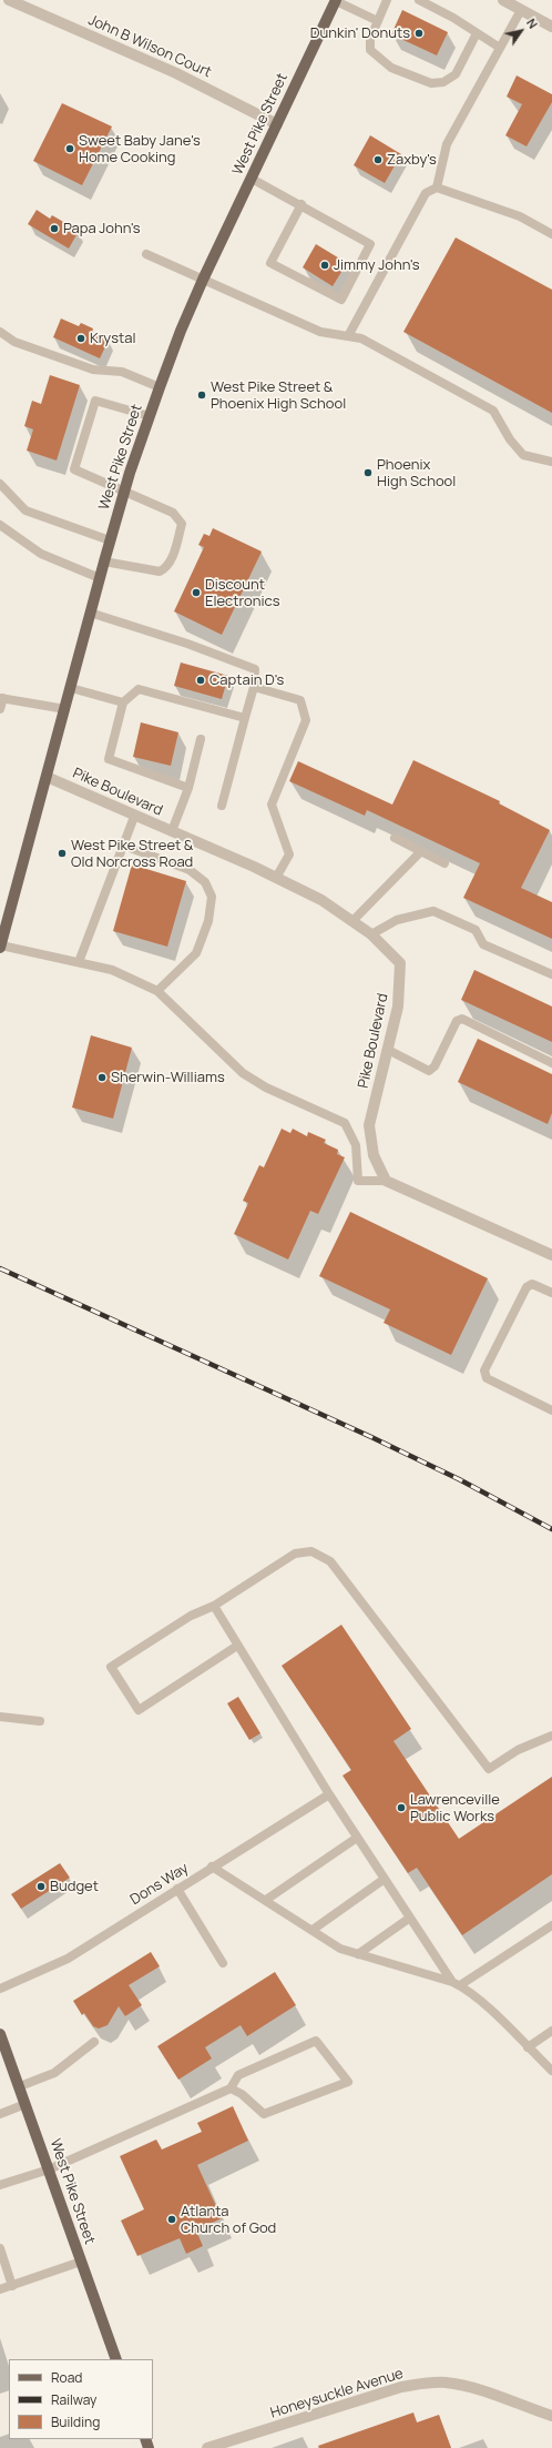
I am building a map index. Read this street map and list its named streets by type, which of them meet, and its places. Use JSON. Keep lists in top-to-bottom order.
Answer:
{
  "streets": {
    "main road": ["West Pike Street"],
    "street": ["John B Wilson Court", "Pike Boulevard", "Honeysuckle Avenue"],
    "lane": ["Dons Way"]
  },
  "crossings": [
    ["John B Wilson Court", "West Pike Street"],
    ["West Pike Street", "Pike Boulevard"]
  ],
  "places": [
    "Dunkin' Donuts",
    "Sweet Baby Jane's Home Cooking",
    "Zaxby's",
    "Papa John's",
    "Jimmy John's",
    "Krystal",
    "West Pike Street & Phoenix High School",
    "Phoenix High School",
    "Discount Electronics",
    "Captain D's",
    "West Pike Street & Old Norcross Road",
    "Sherwin-Williams",
    "Lawrenceville Public Works",
    "Budget",
    "Atlanta Church of God"
  ],
  "legend": ["Road", "Railway", "Building"],
  "north": "top right"
}
